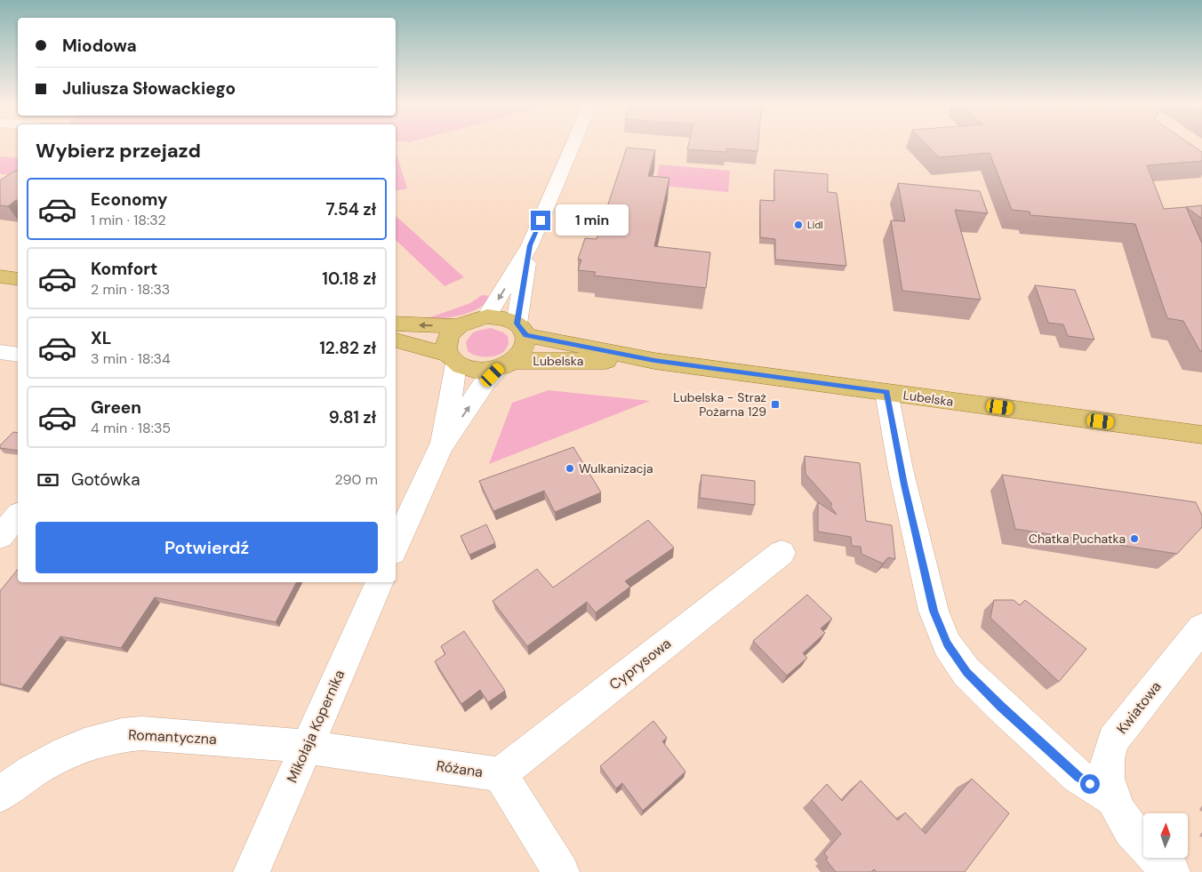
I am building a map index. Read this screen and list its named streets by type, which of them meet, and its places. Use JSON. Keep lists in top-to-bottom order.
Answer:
{
  "streets": {
    "main road": ["Lubelska"],
    "street": [
      "Cyprysowa",
      "Kwiatowa",
      "Mikołaja Kopernika",
      "Romantyczna",
      "Różana"
    ]
  },
  "crossings": [
    ["Cyprysowa", "Różana"],
    ["Mikołaja Kopernika", "Romantyczna"],
    ["Mikołaja Kopernika", "Różana"],
    ["Romantyczna", "Różana"]
  ],
  "places": {
    "other": ["Lidl", "Wulkanizacja", "Chatka Puchatka"],
    "transit": ["Lubelska - Straż Pożarna 129"]
  },
  "north": "top",
  "page": {
    "banner": ["Miodowa", "Juliusza Słowackiego"],
    "heading": "Wybierz przejazd",
    "list": [
      {
        "name": "Economy",
        "note": "1 min · 18:32",
        "value": "7.54 zł"
      },
      {
        "name": "Komfort",
        "note": "2 min · 18:33",
        "value": "10.18 zł"
      },
      {
        "name": "XL",
        "note": "3 min · 18:34",
        "value": "12.82 zł"
      },
      {
        "name": "Green",
        "note": "4 min · 18:35",
        "value": "9.81 zł"
      }
    ],
    "bubble": "1 min",
    "pay": ["Gotówka", "290 m"],
    "buttons": "Potwierdź"
  }
}
